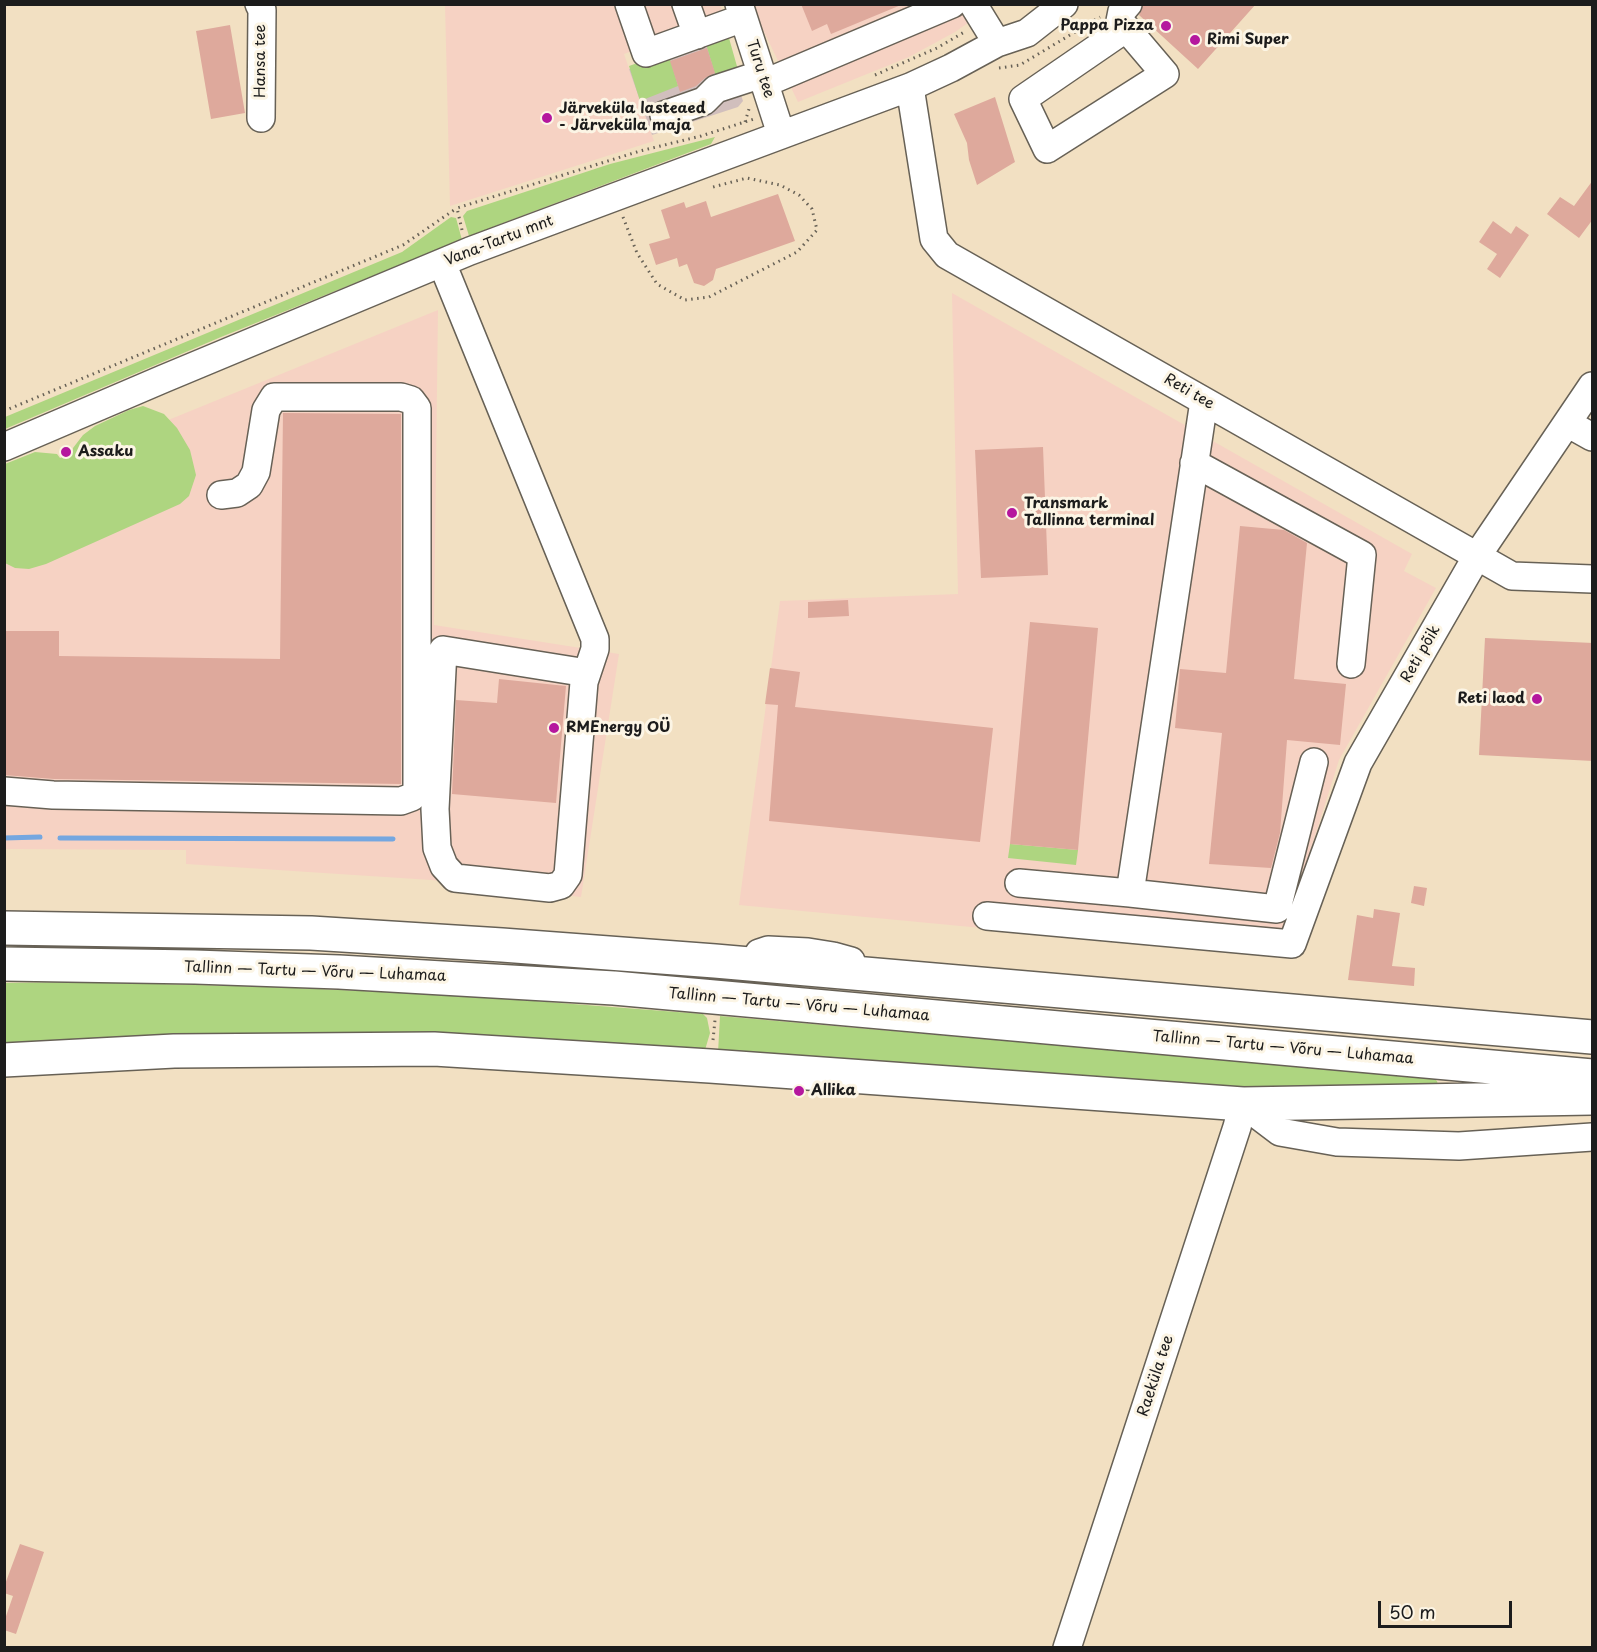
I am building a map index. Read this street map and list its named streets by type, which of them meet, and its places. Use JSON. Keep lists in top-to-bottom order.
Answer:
{
  "streets": {
    "highway": ["Tallinn — Tartu — Võru — Luhamaa"],
    "street": [
      "Hansa tee",
      "Turu tee",
      "Vana-Tartu mnt",
      "Reti tee",
      "Reti põik",
      "Raeküla tee"
    ]
  },
  "crossings": [
    ["Turu tee", "Vana-Tartu mnt"],
    ["Vana-Tartu mnt", "Reti tee"],
    ["Reti tee", "Reti põik"]
  ],
  "places": [
    "Pappa Pizza",
    "Rimi Super",
    "Järveküla lasteaed - Järveküla maja",
    "Assaku",
    "Transmark Tallinna terminal",
    "Reti laod",
    "RMEnergy OÜ",
    "Allika"
  ],
  "scale_bar": "50 m"
}
